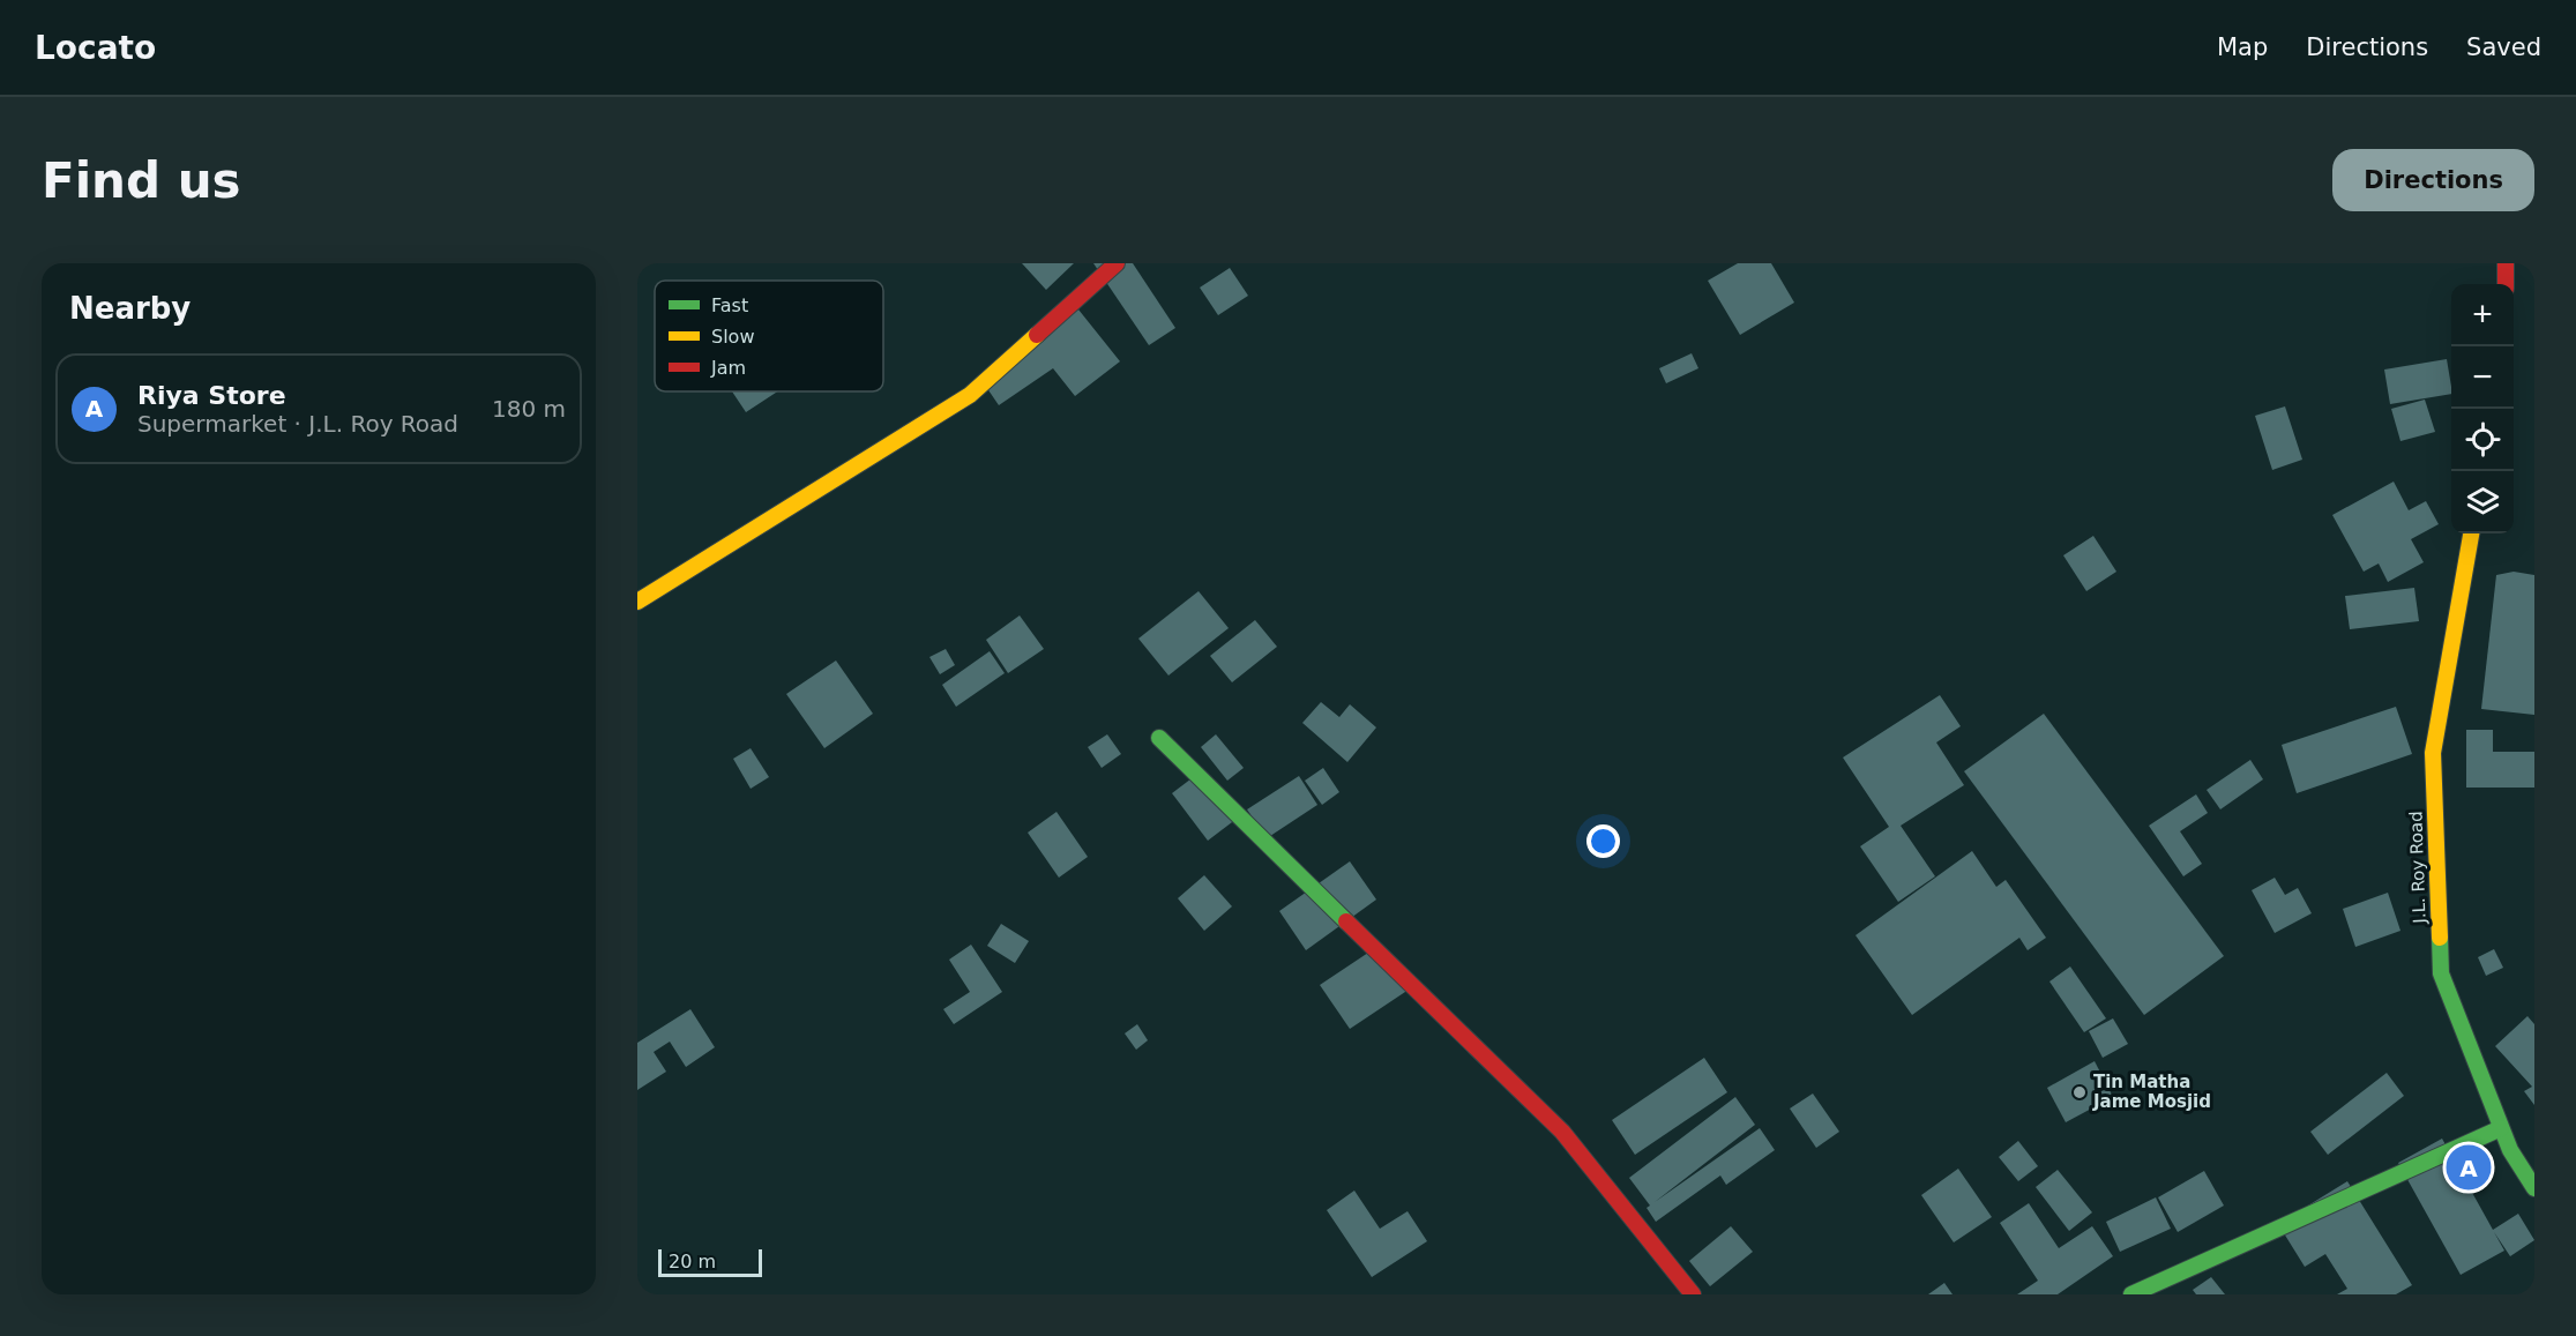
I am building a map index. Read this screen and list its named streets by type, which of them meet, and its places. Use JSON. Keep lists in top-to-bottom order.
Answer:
{
  "streets": {
    "street": ["J.L. Roy Road"]
  },
  "places": ["Tin Matha Jame Mosjid"],
  "legend": ["Fast", "Slow", "Jam"],
  "scale_bar": "20 m",
  "page": {
    "header": "Locato",
    "nav": ["Map", "Directions", "Saved"],
    "buttons": "Directions",
    "title": "Find us",
    "heading": "Nearby",
    "map_buttons": ["+", "−"],
    "list": [
      {
        "mark": "A",
        "name": "Riya Store",
        "note": "Supermarket · J.L. Roy Road",
        "value": "180 m"
      }
    ],
    "pins": "A",
    "scale": "20 m"
  }
}
